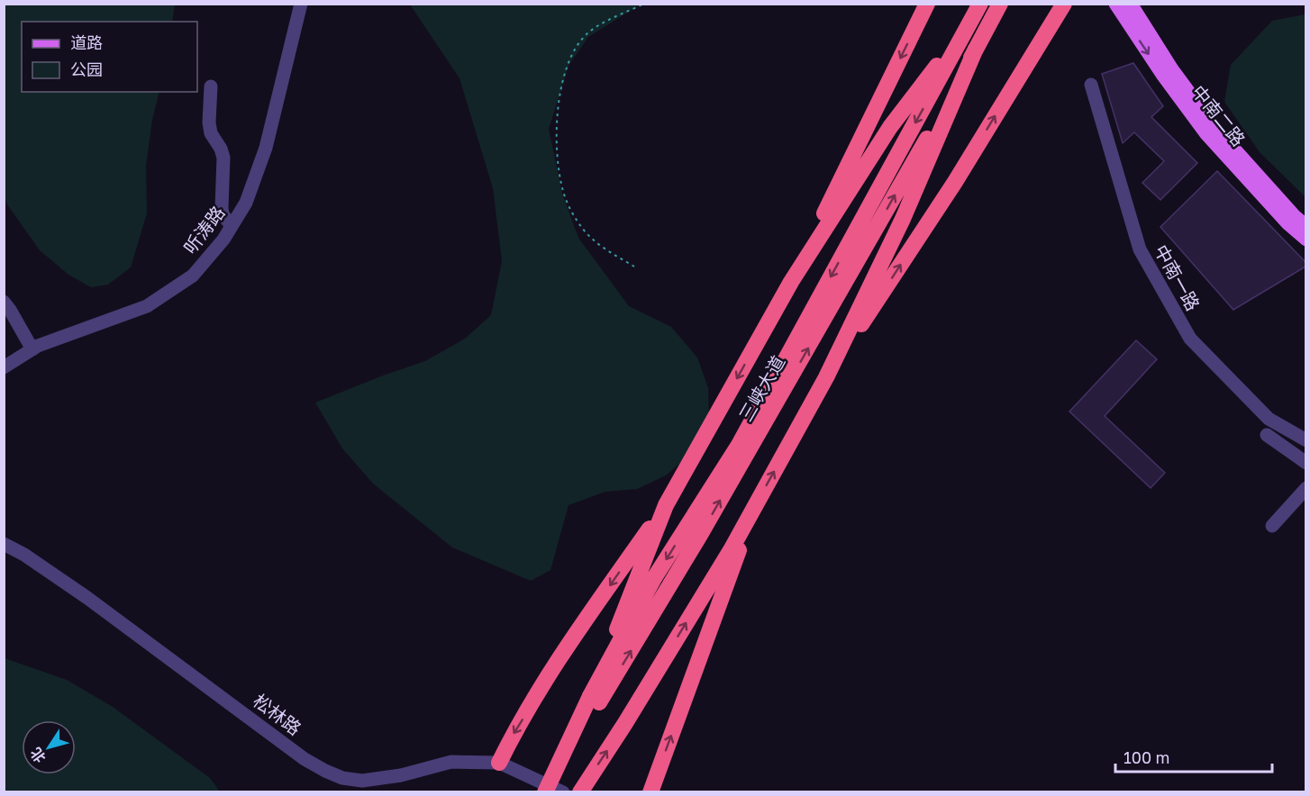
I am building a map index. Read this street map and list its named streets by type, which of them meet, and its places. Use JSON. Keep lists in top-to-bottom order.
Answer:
{
  "streets": {
    "highway": ["三峡大道"],
    "main road": ["中南二路"],
    "street": ["听涛路", "中南一路", "松林路"]
  },
  "legend": ["道路", "公园"],
  "scale_bar": "100 m",
  "north": "bottom left"
}
